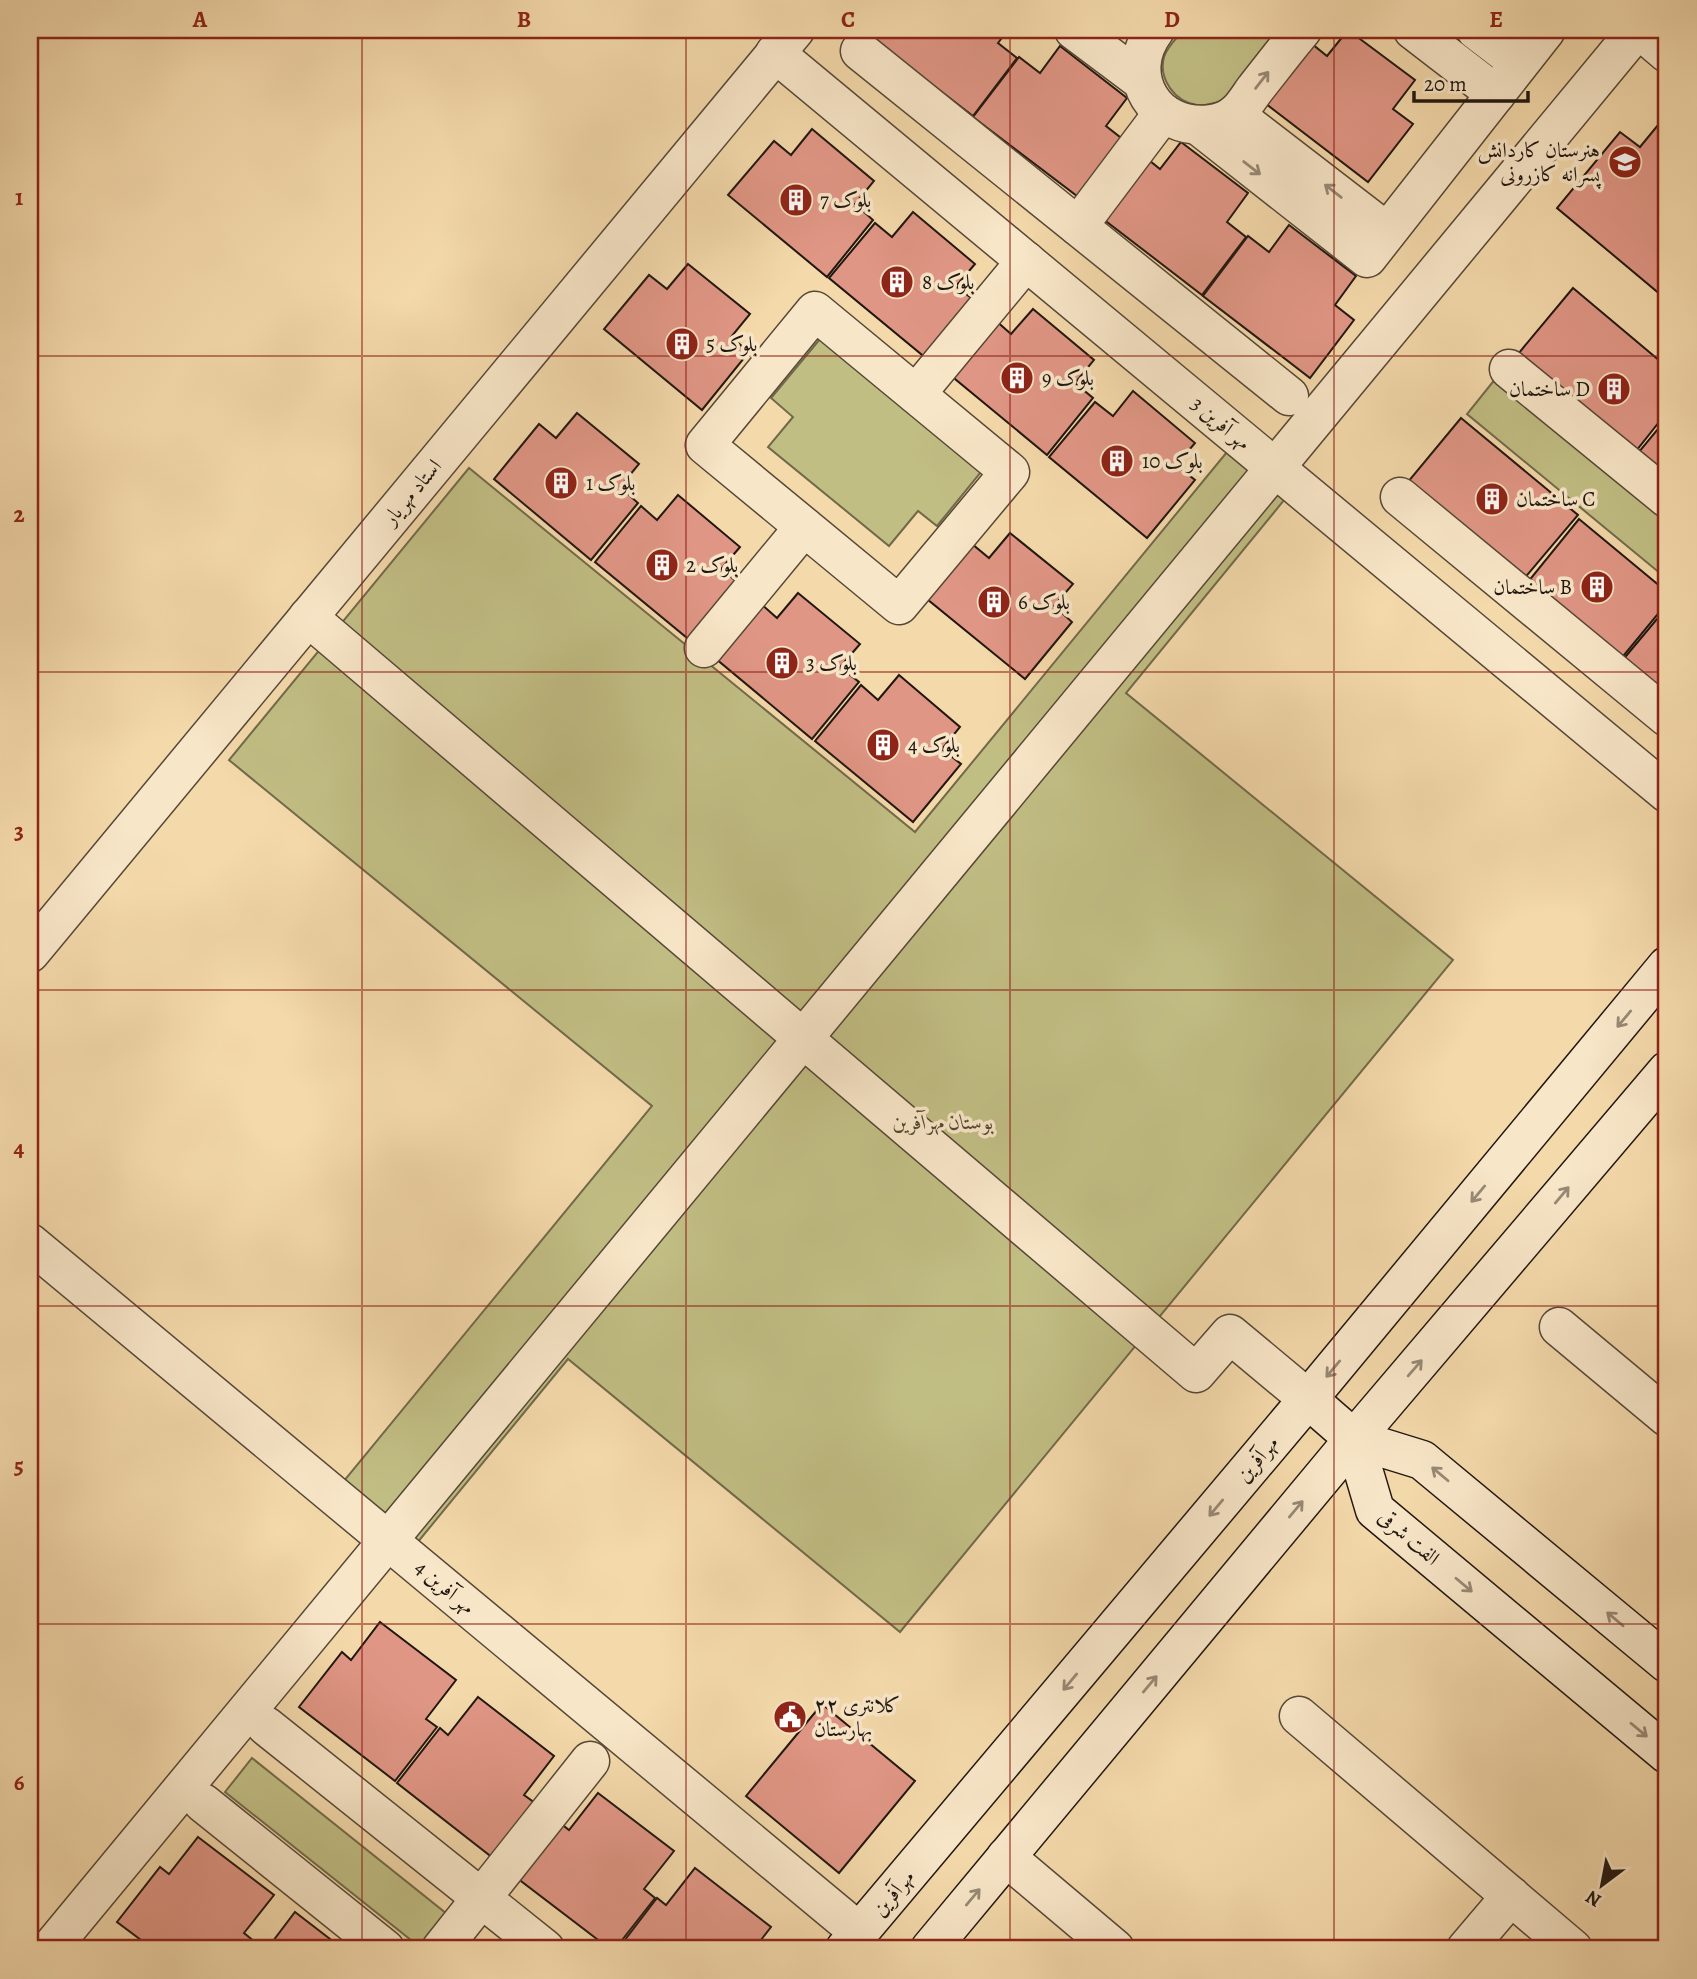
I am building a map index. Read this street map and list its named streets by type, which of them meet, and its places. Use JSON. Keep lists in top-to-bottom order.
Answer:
{
  "streets": {
    "street": [
      "مهر آفرین 3",
      "استاد مهریار",
      "مهرآفرین",
      "الفت شرقی",
      "مهر آفرین 4"
    ]
  },
  "crossings": [
    ["مهر آفرین 3", "استاد مهریار"],
    ["مهرآفرین", "مهر آفرین 4"]
  ],
  "parks": ["بوستان مهرآفرین"],
  "places": {
    "school or university": ["هنرستان کاردانش پسرانه کازرونی"],
    "building": [
      "بلوک 7",
      "بلوک 8",
      "بلوک 5",
      "بلوک 9",
      "ساختمان D",
      "بلوک 10",
      "بلوک 1",
      "ساختمان C",
      "بلوک 2",
      "ساختمان B",
      "بلوک 6",
      "بلوک 3",
      "بلوک 4"
    ],
    "public building": ["کلانتری ۲۲ بهارستان"]
  },
  "scale_bar": "20 m",
  "north": "bottom left",
  "grid": {
    "columns": [
      "A",
      "B",
      "C",
      "D",
      "E"
    ],
    "rows": [
      "1",
      "2",
      "3",
      "4",
      "5",
      "6"
    ]
  }
}
